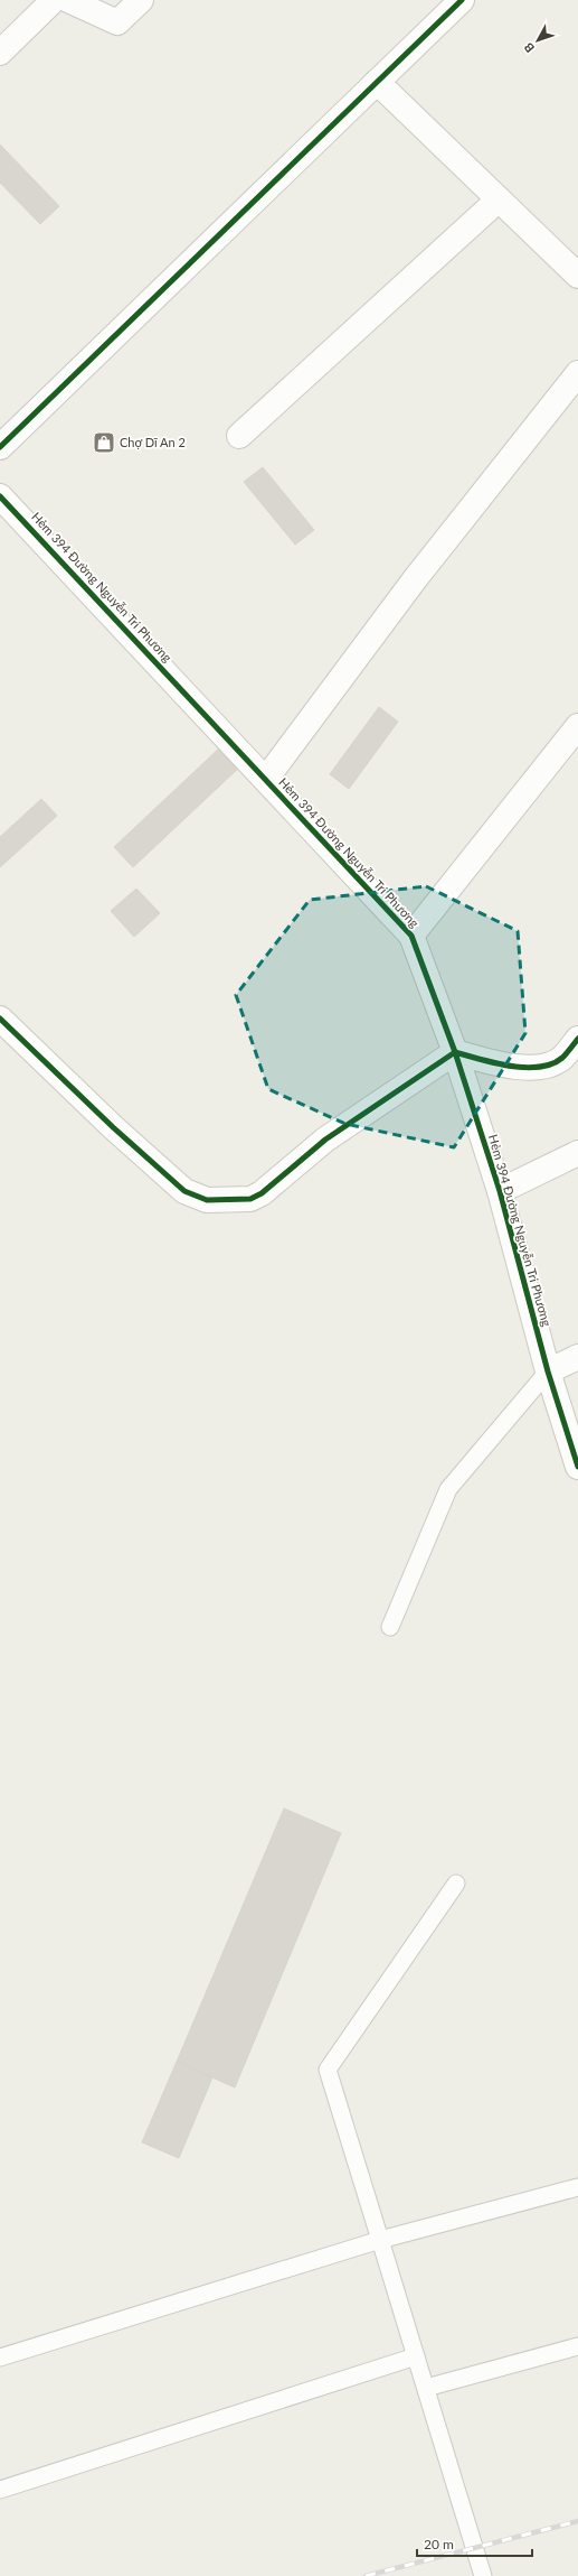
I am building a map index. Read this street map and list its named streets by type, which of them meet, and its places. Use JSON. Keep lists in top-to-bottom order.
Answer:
{
  "streets": {
    "street": ["Hẻm 394 Đường Nguyễn Tri Phương"]
  },
  "places": {
    "shop": ["Chợ Dĩ An 2"]
  },
  "scale_bar": "20 m",
  "north": "bottom left"
}
